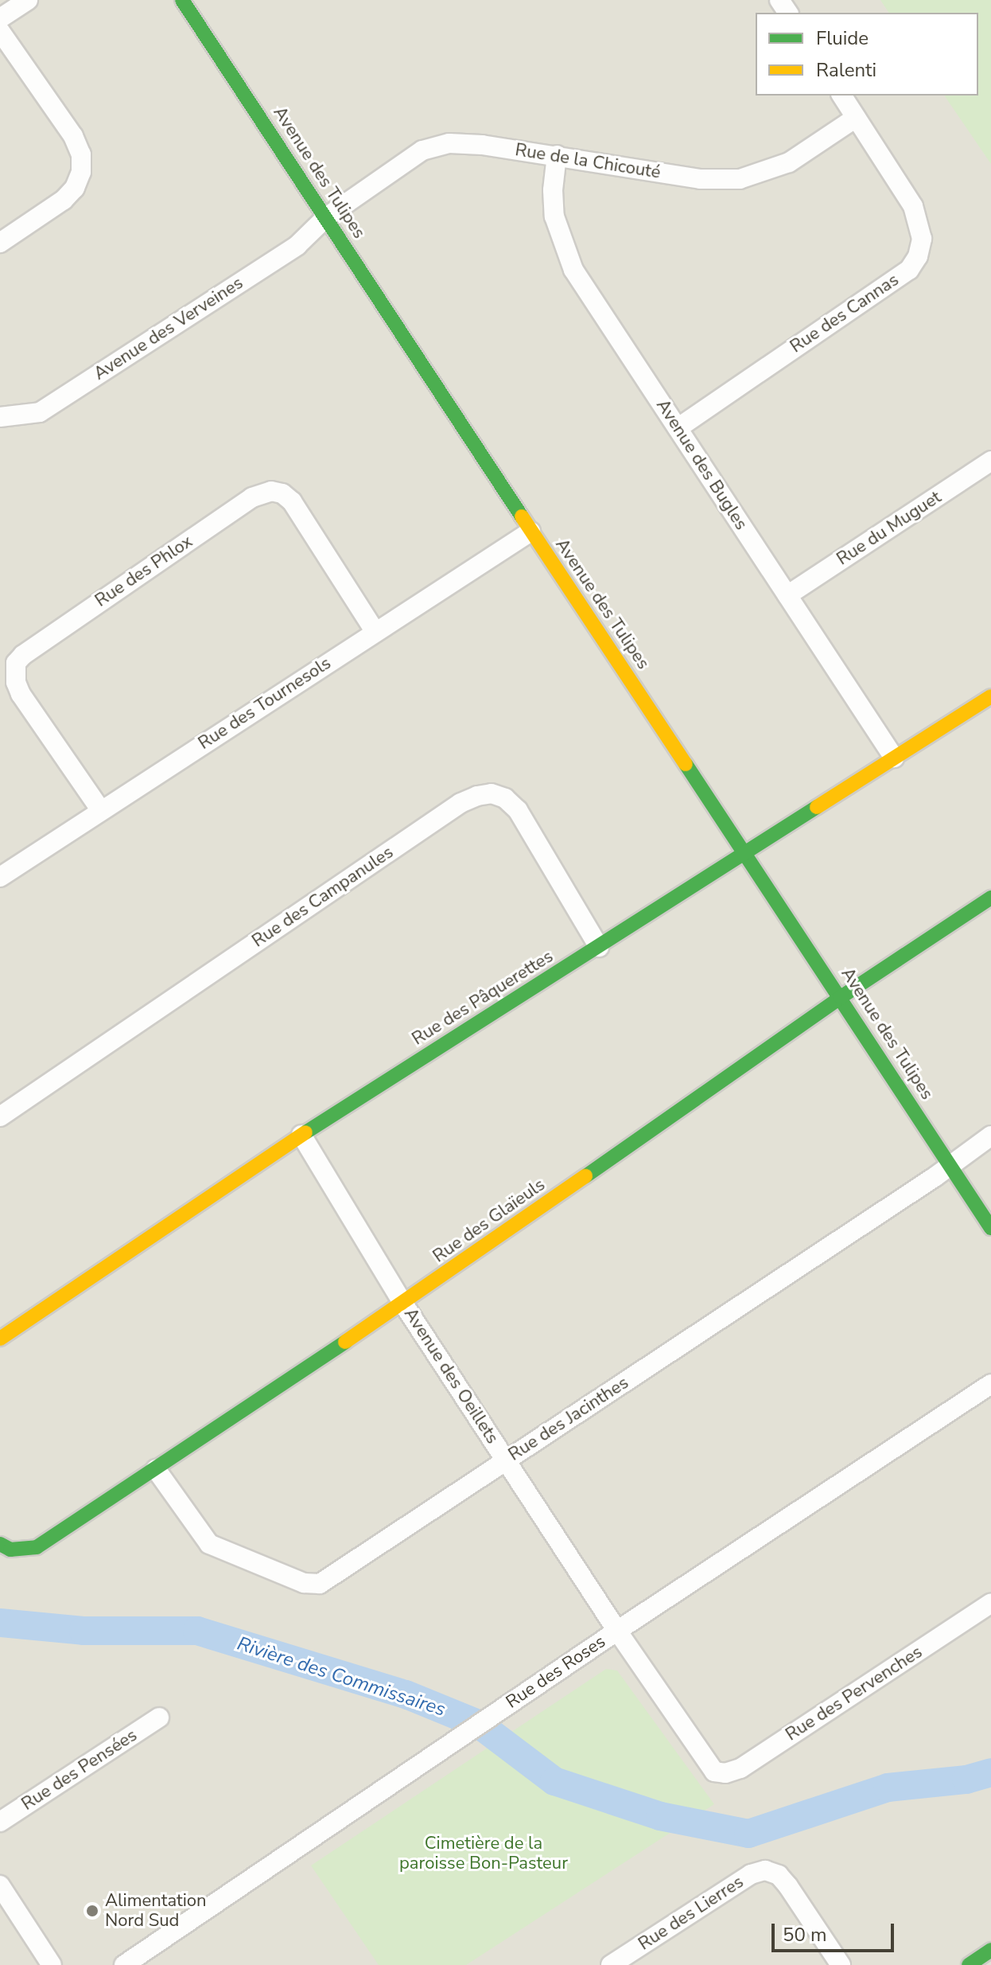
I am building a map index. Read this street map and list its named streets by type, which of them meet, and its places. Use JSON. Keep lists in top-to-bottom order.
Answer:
{
  "streets": {
    "street": [
      "Rue de la Chicouté",
      "Avenue des Tulipes",
      "Rue des Cannas",
      "Avenue des Verveines",
      "Avenue des Bugles",
      "Rue du Muguet",
      "Rue des Phlox",
      "Rue des Tournesols",
      "Rue des Campanules",
      "Rue des Pâquerettes",
      "Rue des Glaïeuls",
      "Avenue des Oeillets",
      "Rue des Jacinthes",
      "Rue des Roses",
      "Rue des Pervenches",
      "Rue des Pensées",
      "Rue des Lierres"
    ]
  },
  "crossings": [
    ["Rue de la Chicouté", "Avenue des Tulipes"],
    ["Rue de la Chicouté", "Rue des Cannas"],
    ["Rue de la Chicouté", "Avenue des Verveines"],
    ["Rue de la Chicouté", "Avenue des Bugles"],
    ["Avenue des Tulipes", "Avenue des Verveines"],
    ["Avenue des Tulipes", "Rue des Tournesols"],
    ["Avenue des Tulipes", "Rue des Pâquerettes"],
    ["Avenue des Tulipes", "Rue des Glaïeuls"],
    ["Avenue des Tulipes", "Rue des Jacinthes"],
    ["Rue des Cannas", "Avenue des Bugles"],
    ["Avenue des Bugles", "Rue du Muguet"],
    ["Avenue des Bugles", "Rue des Pâquerettes"],
    ["Rue des Phlox", "Rue des Tournesols"],
    ["Rue des Campanules", "Rue des Pâquerettes"],
    ["Rue des Pâquerettes", "Avenue des Oeillets"],
    ["Rue des Glaïeuls", "Avenue des Oeillets"],
    ["Rue des Glaïeuls", "Rue des Jacinthes"],
    ["Avenue des Oeillets", "Rue des Jacinthes"],
    ["Avenue des Oeillets", "Rue des Roses"],
    ["Avenue des Oeillets", "Rue des Pervenches"]
  ],
  "water": ["Rivière des Commissaires"],
  "parks": ["Cimetière de la paroisse Bon-Pasteur"],
  "places": ["Alimentation Nord Sud"],
  "legend": ["Fluide", "Ralenti"],
  "scale_bar": "50 m"
}
